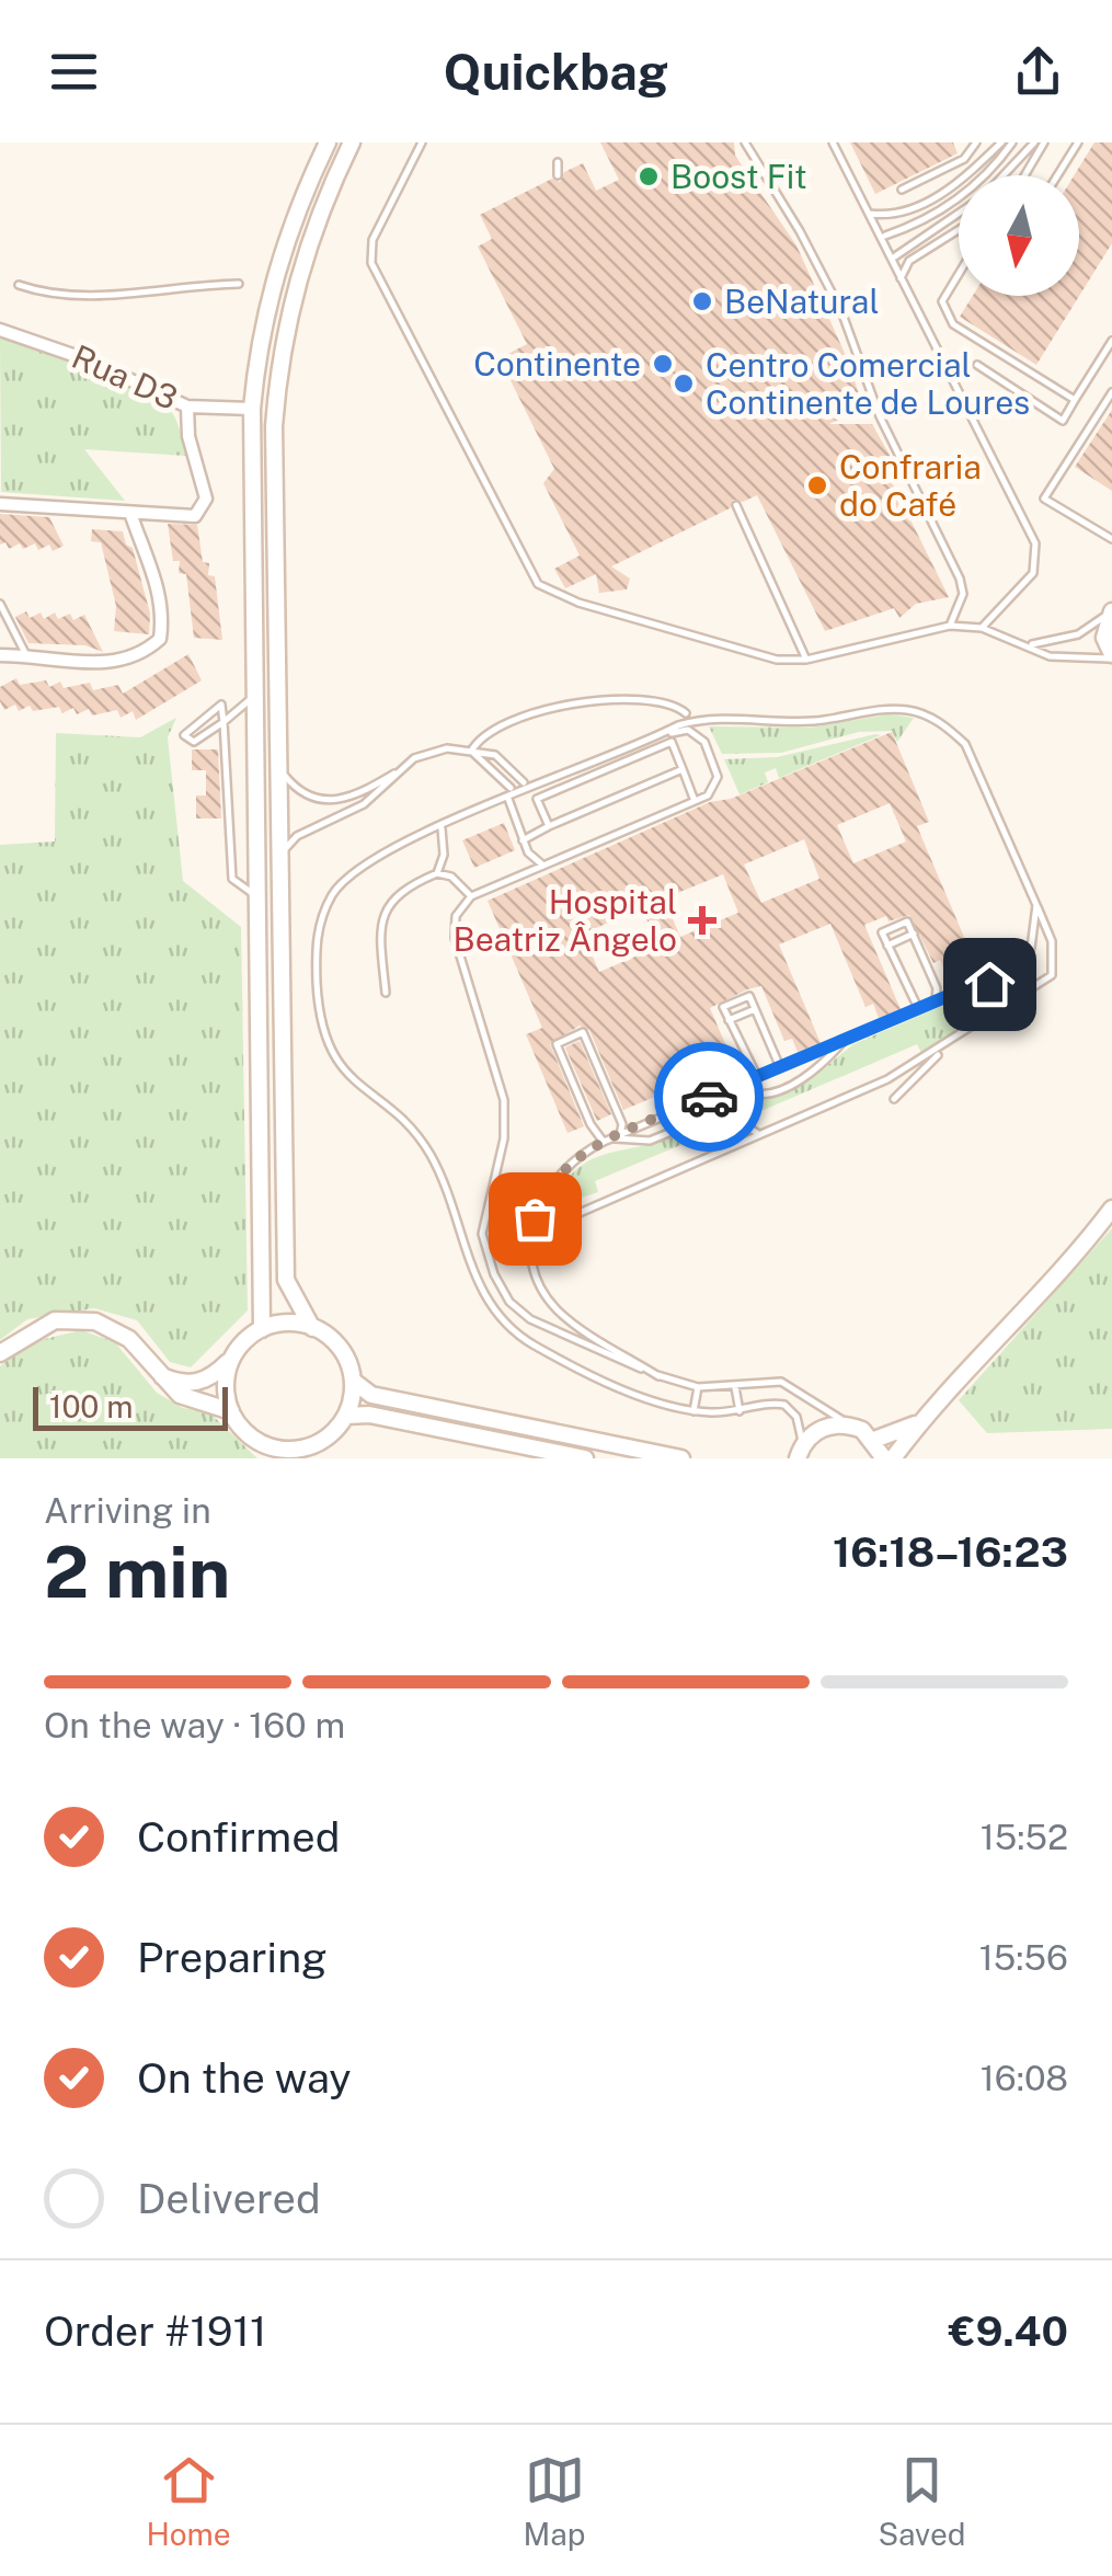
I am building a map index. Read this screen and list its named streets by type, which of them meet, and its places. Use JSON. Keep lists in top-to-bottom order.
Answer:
{
  "streets": {
    "street": ["Rua D3"]
  },
  "places": {
    "other": [
      "Boost Fit",
      "BeNatural",
      "Continente",
      "Centro Comercial Continente de Loures",
      "Confraria do Café"
    ],
    "health": ["Hospital Beatriz Ângelo"]
  },
  "scale_bar": "100 m",
  "north": "bottom",
  "page": {
    "header": "Quickbag",
    "scale": "100 m",
    "heading": ["2 min", "Arriving in", "16:18–16:23"],
    "panel": ["Order #1911", "€9.40"],
    "bar": "On the way · 160 m",
    "list": [
      ["Confirmed", "15:52"],
      ["Preparing", "15:56"],
      ["On the way", "16:08"],
      "Delivered"
    ],
    "tabs": ["Home", "Map", "Saved"]
  }
}
